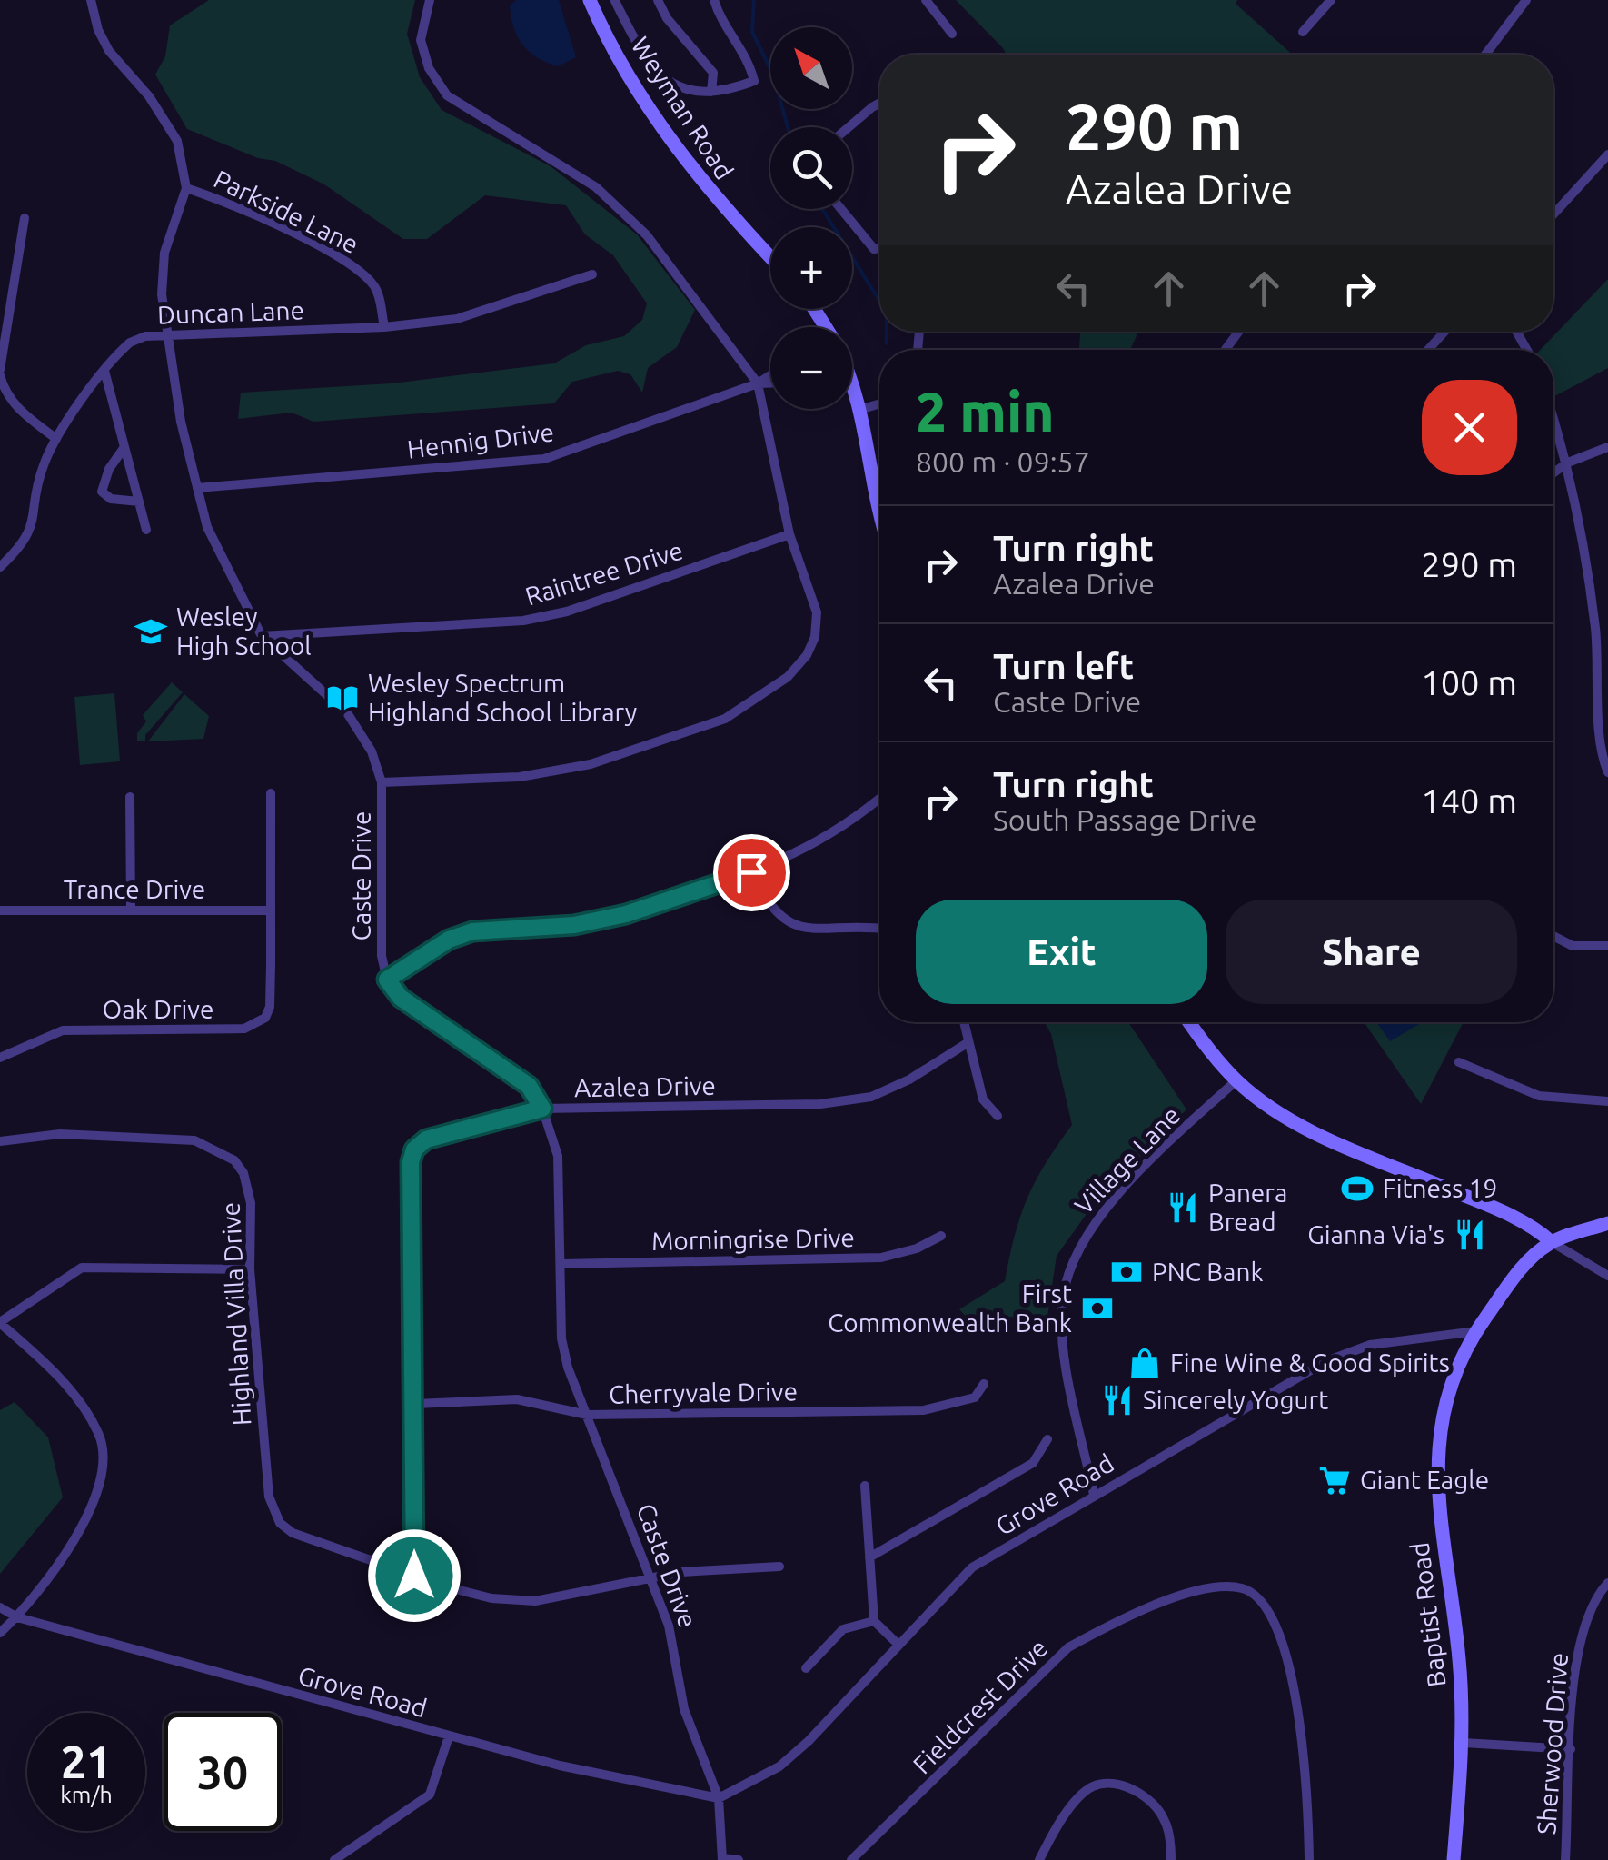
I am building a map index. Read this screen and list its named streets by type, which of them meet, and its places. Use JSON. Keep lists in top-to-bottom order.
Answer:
{
  "streets": {
    "street": [
      "Weyman Road",
      "Parkside Lane",
      "Duncan Lane",
      "Hennig Drive",
      "Raintree Drive",
      "Caste Drive",
      "Trance Drive",
      "Oak Drive",
      "Azalea Drive",
      "Village Lane",
      "Morningrise Drive",
      "Highland Villa Drive",
      "Cherryvale Drive",
      "Grove Road",
      "Baptist Road",
      "Fieldcrest Drive",
      "Sherwood Drive"
    ]
  },
  "crossings": [
    ["Parkside Lane", "Duncan Lane"],
    ["Parkside Lane", "Caste Drive"],
    ["Duncan Lane", "Caste Drive"],
    ["Hennig Drive", "Caste Drive"],
    ["Raintree Drive", "Caste Drive"],
    ["Caste Drive", "Azalea Drive"],
    ["Caste Drive", "Morningrise Drive"],
    ["Caste Drive", "Highland Villa Drive"],
    ["Caste Drive", "Cherryvale Drive"],
    ["Caste Drive", "Grove Road"],
    ["Trance Drive", "Oak Drive"],
    ["Azalea Drive", "Highland Villa Drive"],
    ["Azalea Drive", "Cherryvale Drive"],
    ["Village Lane", "Grove Road"],
    ["Grove Road", "Baptist Road"]
  ],
  "places": {
    "school or university": ["Wesley High School"],
    "library": ["Wesley Spectrum Highland School Library"],
    "sports": ["Fitness 19"],
    "restaurant": ["Panera Bread", "Gianna Via's", "Sincerely Yogurt"],
    "bank": ["PNC Bank", "First Commonwealth Bank"],
    "shop": ["Fine Wine & Good Spirits"],
    "supermarket": ["Giant Eagle"]
  },
  "north": "top left",
  "page": {
    "map_buttons": ["+", "−"],
    "turn": ["290 m", "Azalea Drive"],
    "heading": ["2 min", "800 m · 09:57"],
    "list": [
      {
        "name": "Turn right",
        "note": "Azalea Drive",
        "value": "290 m"
      },
      {
        "name": "Turn left",
        "note": "Caste Drive",
        "value": "100 m"
      },
      {
        "name": "Turn right",
        "note": "South Passage Drive",
        "value": "140 m"
      }
    ],
    "buttons": ["Exit", "Share"],
    "speed": "21 km/h",
    "limit": "30"
  }
}
